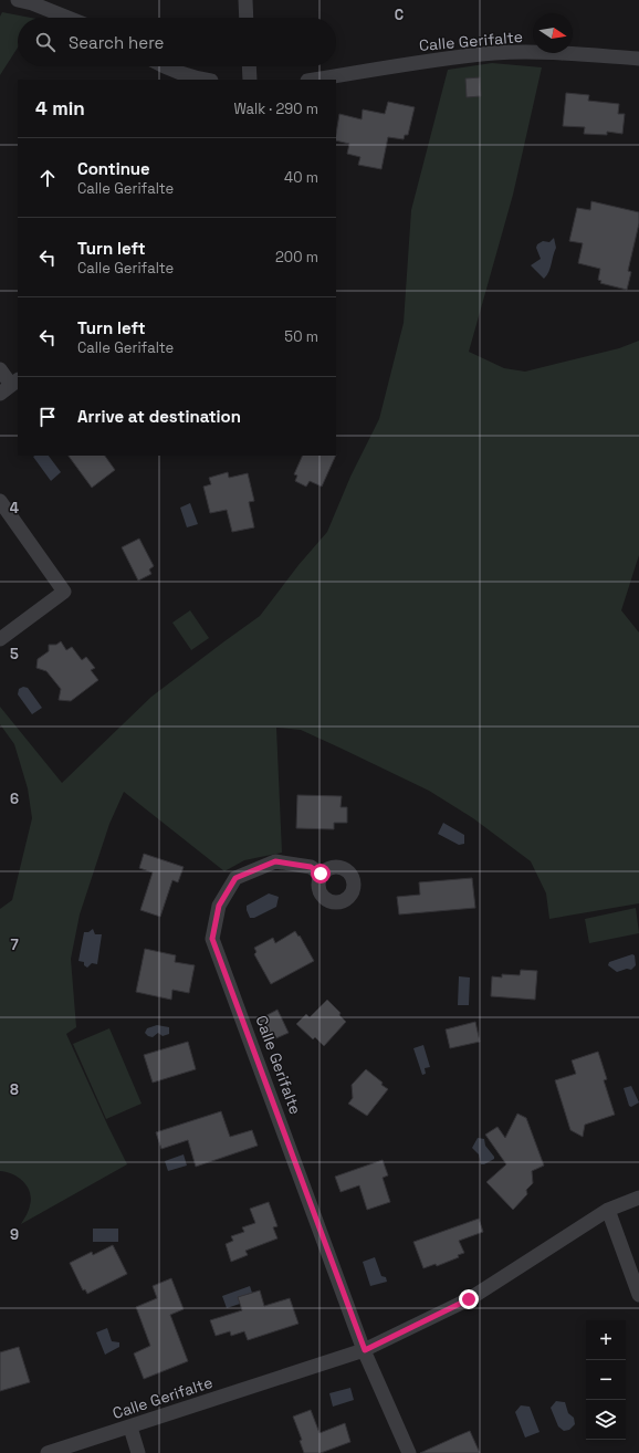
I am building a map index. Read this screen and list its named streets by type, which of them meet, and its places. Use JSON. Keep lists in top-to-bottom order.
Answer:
{
  "streets": {
    "street": ["Calle Gerifalte"]
  },
  "north": "right",
  "page": {
    "search": "Search here",
    "heading": ["4 min", "Walk · 290 m"],
    "list": [
      ["Continue", "Calle Gerifalte", "40 m"],
      ["Turn left", "Calle Gerifalte", "200 m"],
      ["Turn left", "Calle Gerifalte", "50 m"],
      "Arrive at destination"
    ],
    "map_buttons": ["+", "−"]
  },
  "grid": {
    "columns": ["C"],
    "rows": [
      "4",
      "5",
      "6",
      "7",
      "8",
      "9"
    ]
  }
}
